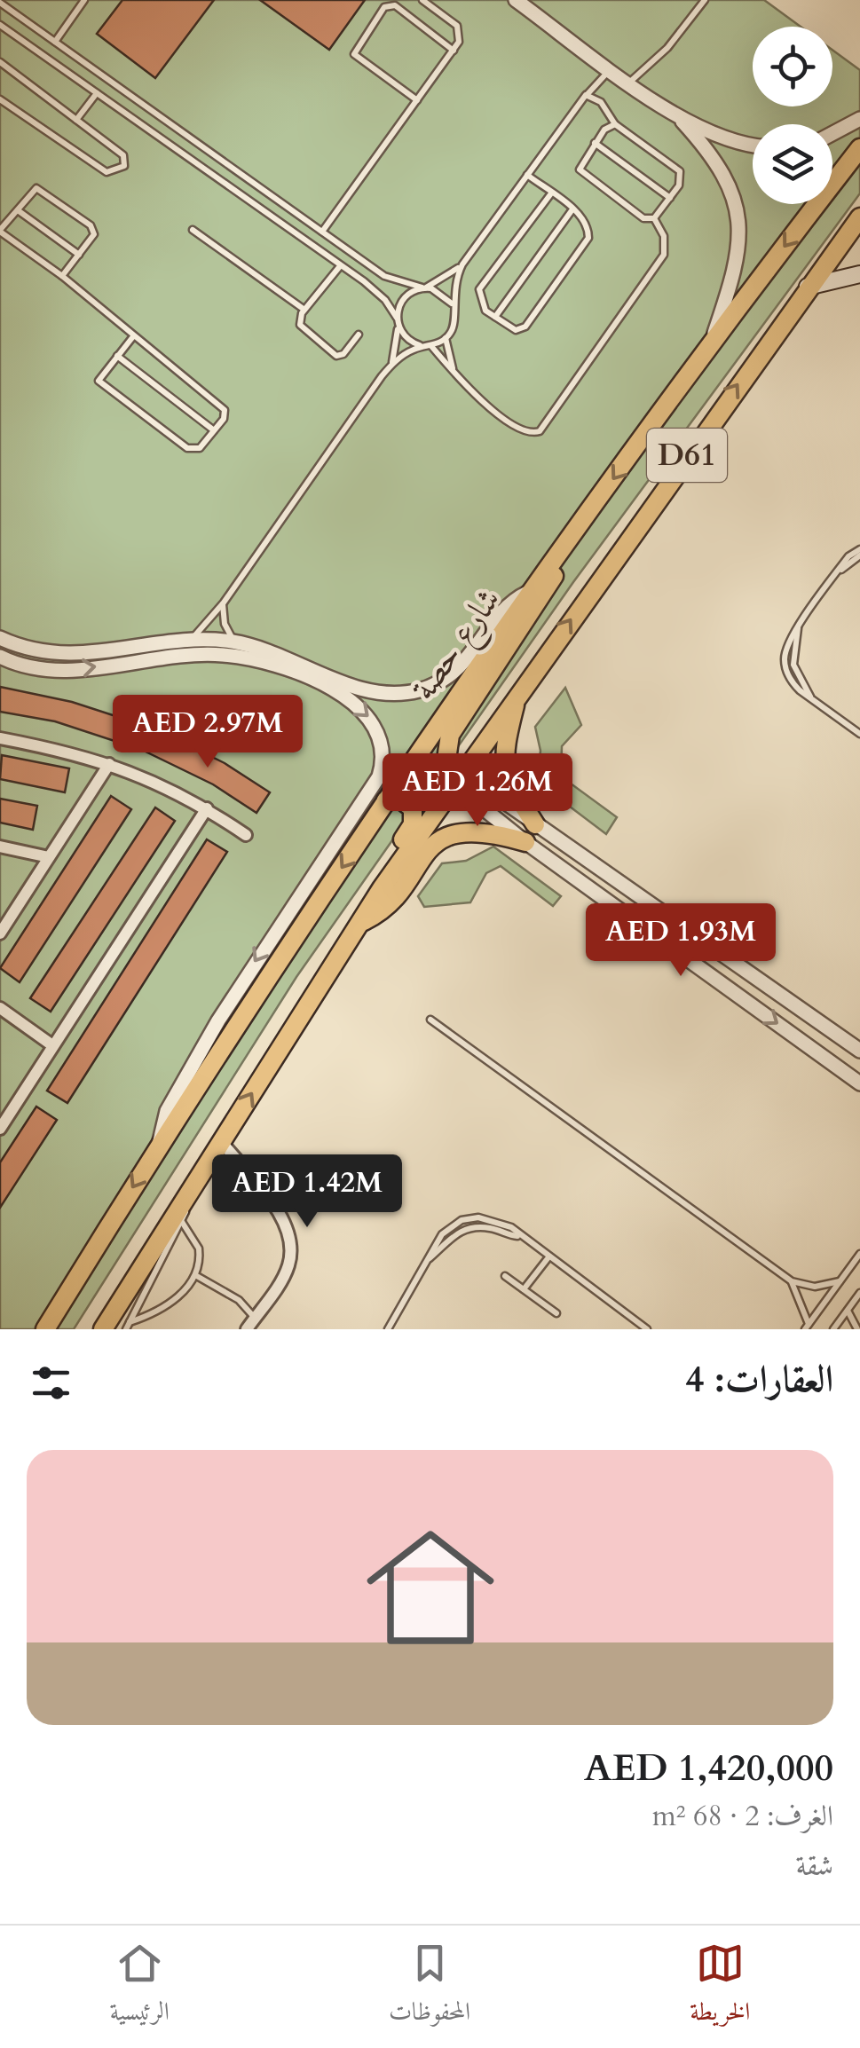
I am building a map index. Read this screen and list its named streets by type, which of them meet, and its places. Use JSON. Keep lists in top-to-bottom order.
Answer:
{
  "streets": {
    "main road": ["D61", "شارع حصة"]
  },
  "page": {
    "price": [
      "AED 2.97M",
      "AED 1.26M",
      "AED 1.93M",
      "AED 1.42M"
    ],
    "heading": "العقارات: 4",
    "list": [
      {
        "name": "AED 1,420,000",
        "note": "الغرف: 2 · 68 m² · شقة"
      }
    ],
    "tabs": ["الخريطة", "المحفوظات", "الرئيسية"]
  }
}
